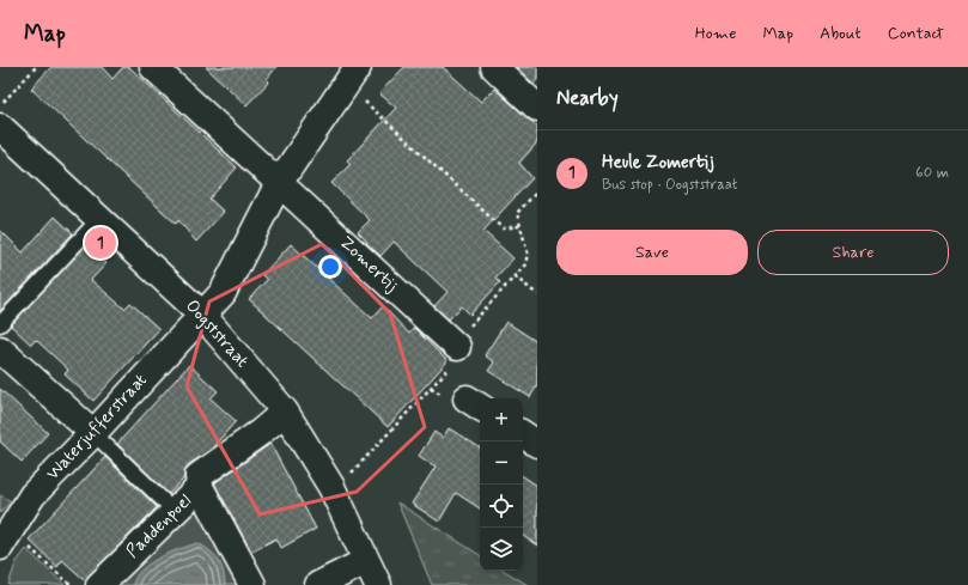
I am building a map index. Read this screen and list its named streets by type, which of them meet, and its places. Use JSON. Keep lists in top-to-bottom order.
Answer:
{
  "streets": {
    "street": [
      "Zomertij",
      "Oogststraat",
      "Waterjufferstraat",
      "Paddenpoel"
    ]
  },
  "crossings": [
    ["Oogststraat", "Waterjufferstraat"],
    ["Oogststraat", "Paddenpoel"]
  ],
  "page": {
    "header": "Map",
    "nav": [
      "Home",
      "Map",
      "About",
      "Contact"
    ],
    "heading": "Nearby",
    "list": [
      {
        "mark": "1",
        "name": "Heule Zomertij",
        "note": "Bus stop · Oogststraat",
        "value": "60 m"
      }
    ],
    "buttons": ["Save", "Share"],
    "pins": "1",
    "map_buttons": ["+", "−"]
  }
}
